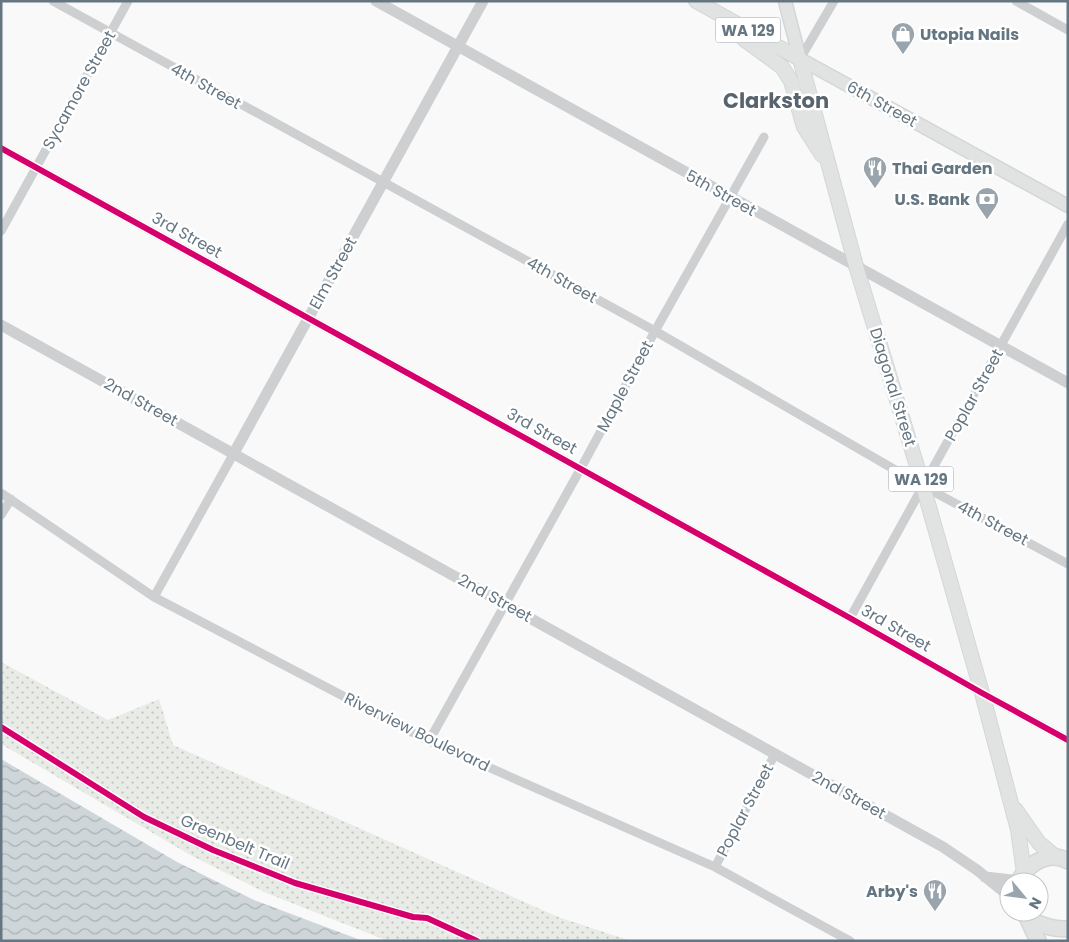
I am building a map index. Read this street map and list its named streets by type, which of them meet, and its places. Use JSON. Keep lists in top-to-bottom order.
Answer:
{
  "streets": {
    "main road": ["WA 129", "6th Street", "Diagonal Street"],
    "street": [
      "4th Street",
      "Sycamore Street",
      "5th Street",
      "3rd Street",
      "Elm Street",
      "Maple Street",
      "Poplar Street",
      "2nd Street",
      "Riverview Boulevard"
    ],
    "cycle path": ["Greenbelt Trail"]
  },
  "crossings": [
    ["WA 129", "6th Street"],
    ["WA 129", "Diagonal Street"],
    ["4th Street", "Sycamore Street"],
    ["4th Street", "Elm Street"],
    ["4th Street", "Maple Street"],
    ["4th Street", "Diagonal Street"],
    ["4th Street", "Poplar Street"],
    ["Sycamore Street", "3rd Street"],
    ["6th Street", "Diagonal Street"],
    ["5th Street", "Elm Street"],
    ["5th Street", "Maple Street"],
    ["5th Street", "Diagonal Street"],
    ["5th Street", "Poplar Street"],
    ["3rd Street", "Elm Street"],
    ["3rd Street", "Maple Street"],
    ["3rd Street", "Diagonal Street"],
    ["3rd Street", "Poplar Street"],
    ["Elm Street", "2nd Street"],
    ["Elm Street", "Riverview Boulevard"],
    ["Maple Street", "2nd Street"],
    ["Maple Street", "Riverview Boulevard"],
    ["Diagonal Street", "Poplar Street"],
    ["Poplar Street", "2nd Street"],
    ["Poplar Street", "Riverview Boulevard"]
  ],
  "districts": ["Clarkston"],
  "places": {
    "shop": ["Utopia Nails"],
    "restaurant": ["Thai Garden", "Arby's"],
    "bank": ["U.S. Bank"]
  },
  "north": "bottom right"
}
